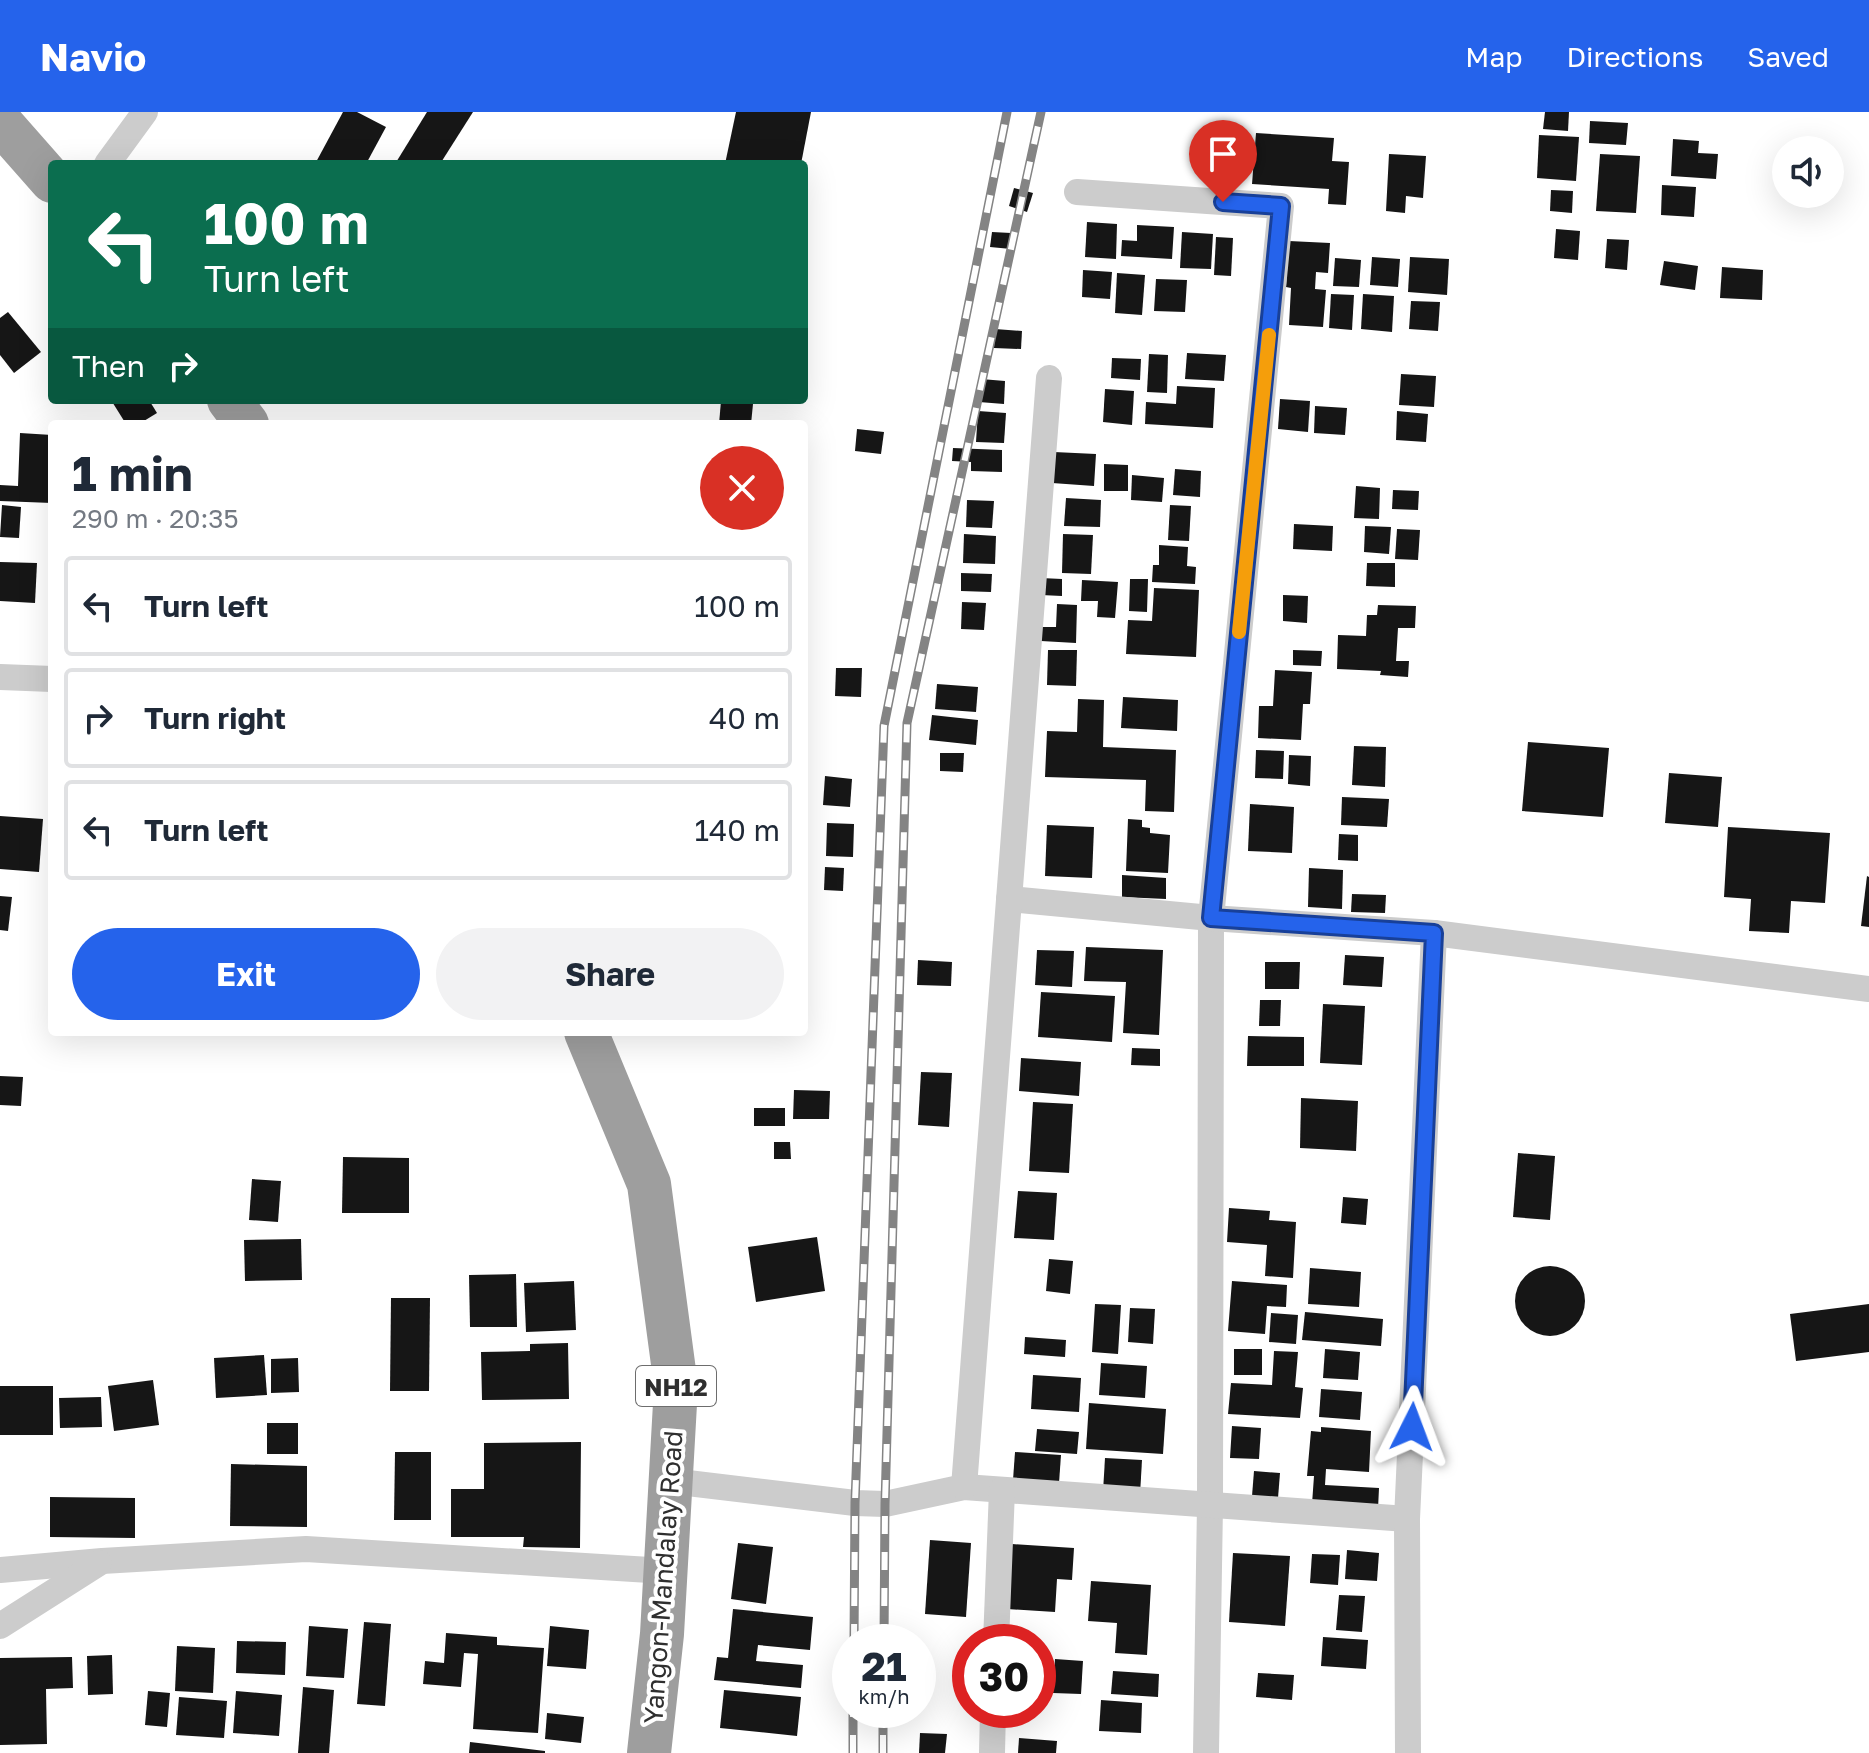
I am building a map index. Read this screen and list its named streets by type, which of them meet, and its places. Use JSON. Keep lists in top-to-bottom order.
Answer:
{
  "streets": {
    "highway": ["NH12", "Yangon-Mandalay Road"]
  },
  "page": {
    "header": "Navio",
    "nav": ["Map", "Directions", "Saved"],
    "turn": ["100 m", "Turn left"],
    "then": "Then",
    "heading": ["1 min", "290 m · 20:35"],
    "list": [
      {
        "name": "Turn left",
        "value": "100 m"
      },
      {
        "name": "Turn right",
        "value": "40 m"
      },
      {
        "name": "Turn left",
        "value": "140 m"
      }
    ],
    "buttons": ["Exit", "Share"],
    "speed": "21 km/h",
    "limit": "30"
  }
}
